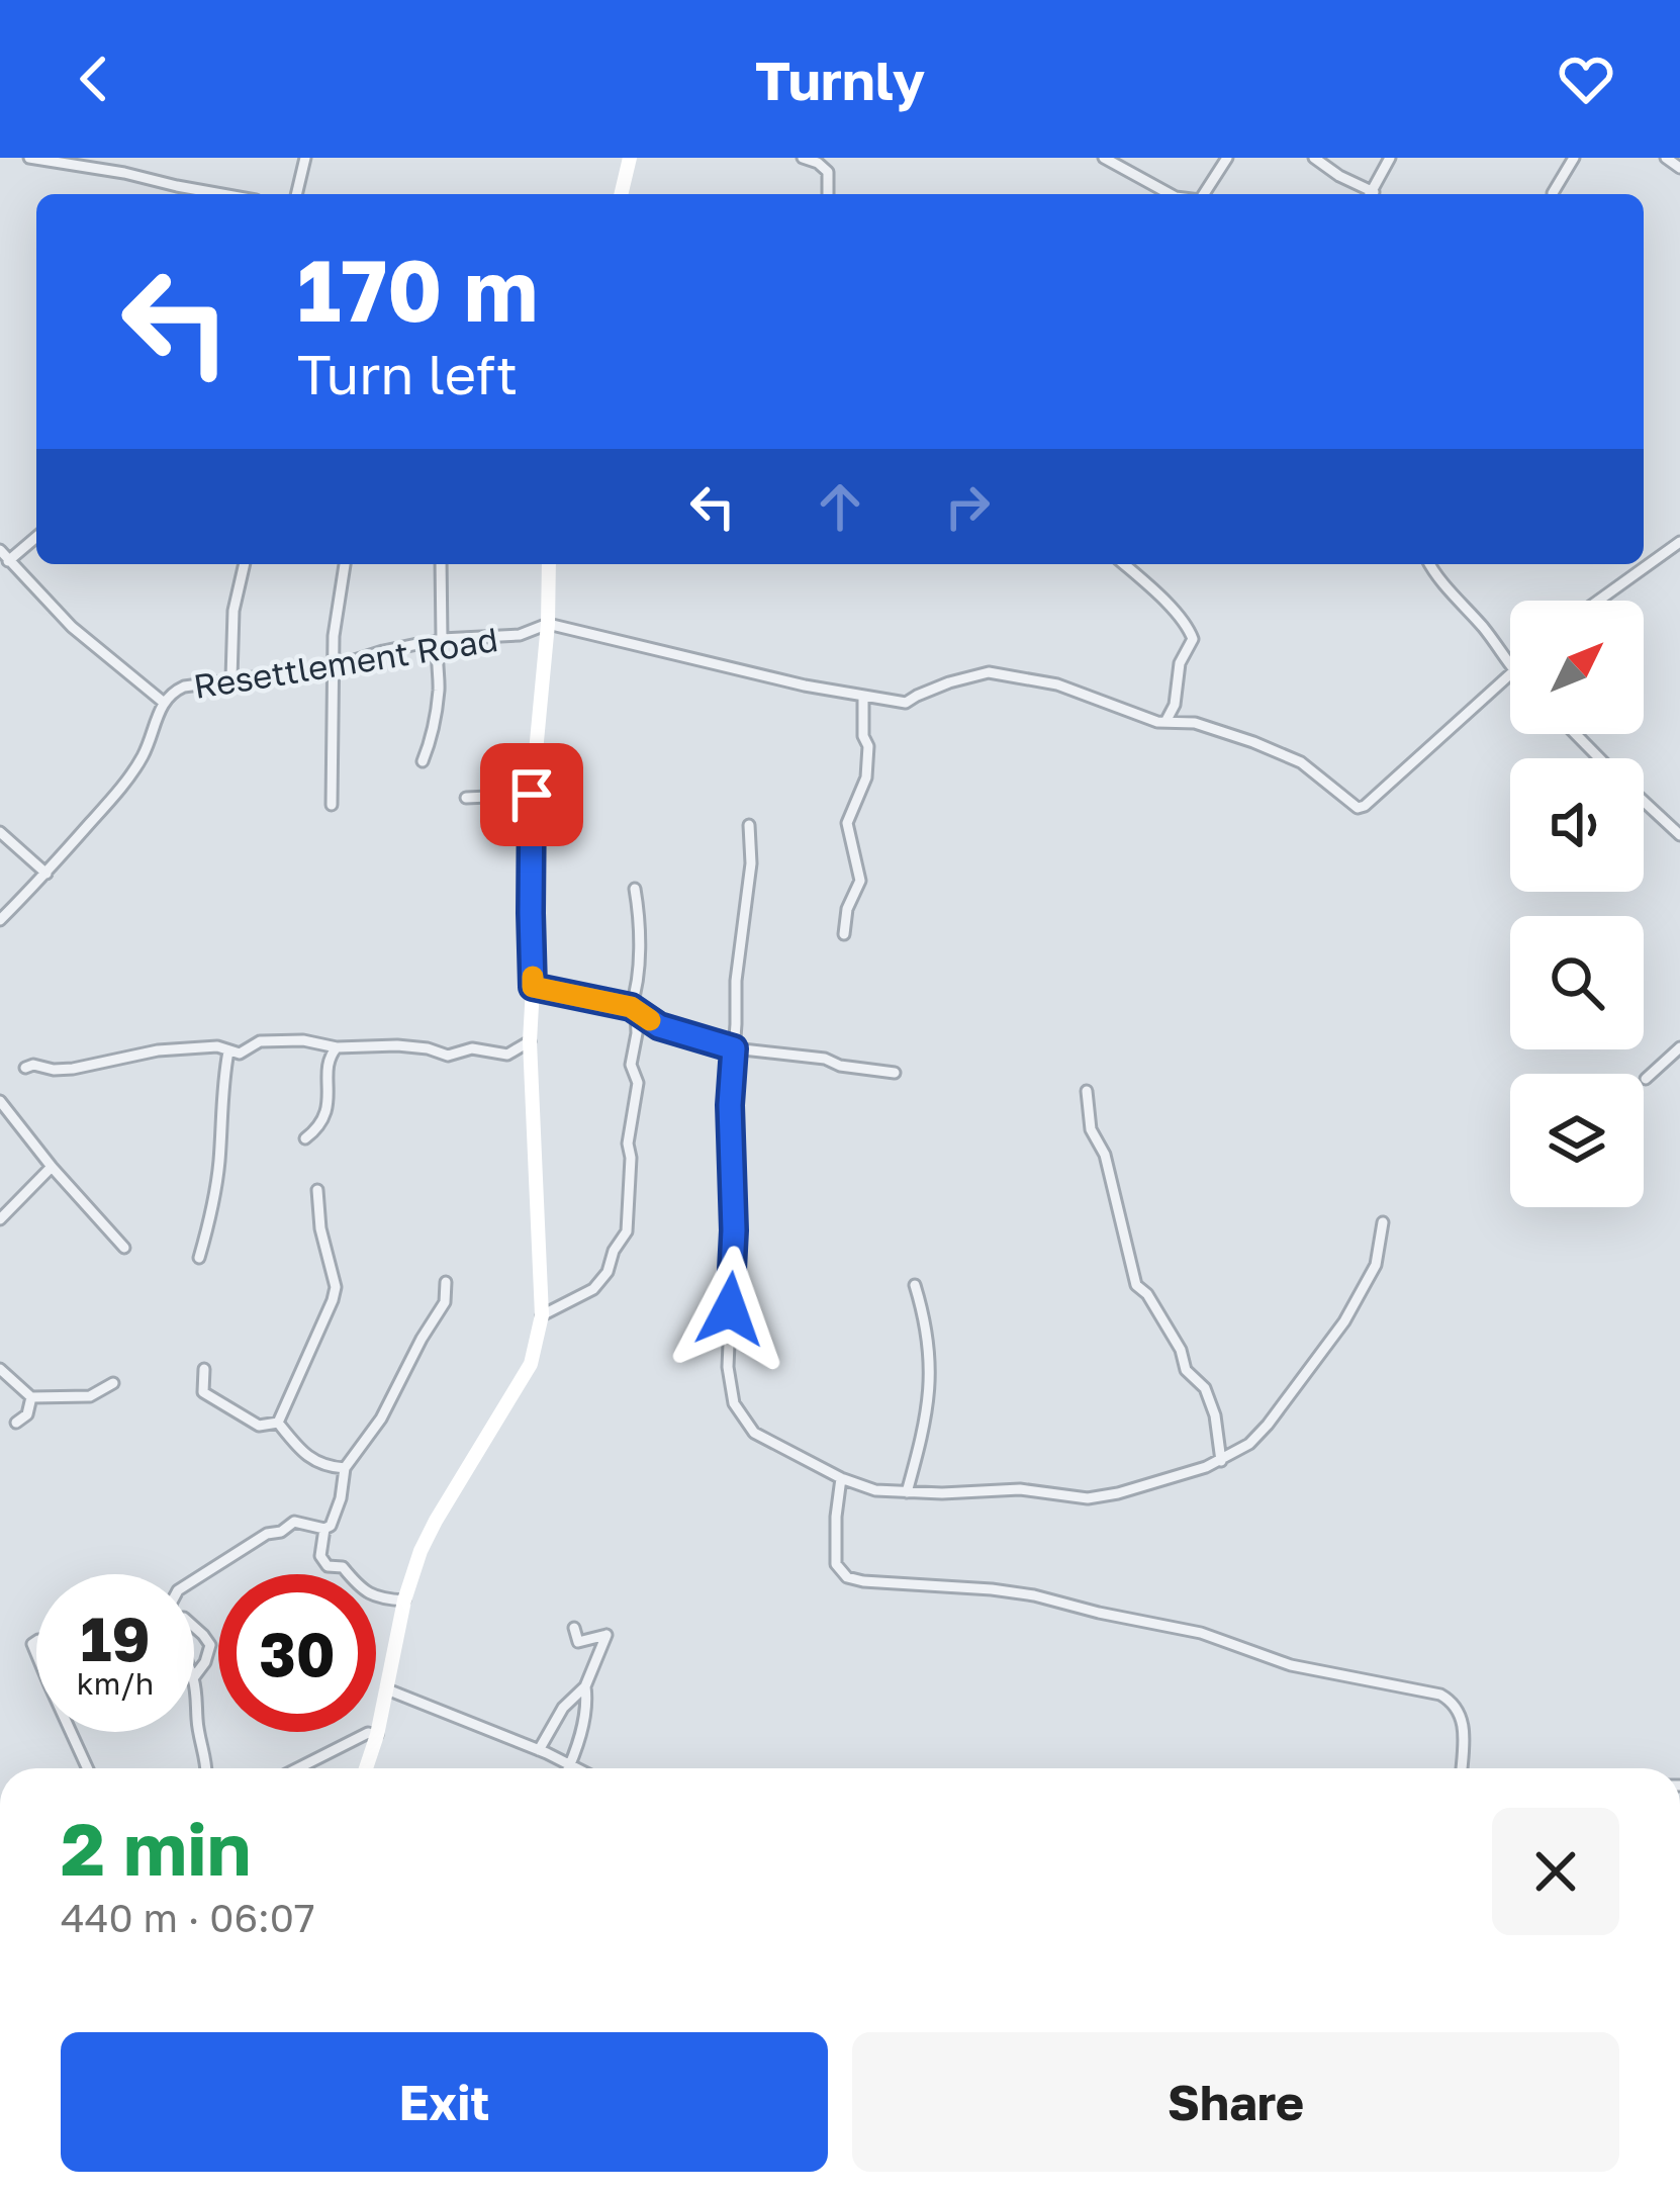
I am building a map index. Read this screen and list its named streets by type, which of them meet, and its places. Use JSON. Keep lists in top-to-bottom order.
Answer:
{
  "streets": {
    "street": ["Resettlement Road"]
  },
  "north": "top right",
  "page": {
    "header": "Turnly",
    "turn": ["170 m", "Turn left"],
    "speed": "19 km/h",
    "limit": "30",
    "heading": ["2 min", "440 m · 06:07"],
    "buttons": ["Exit", "Share"]
  }
}
